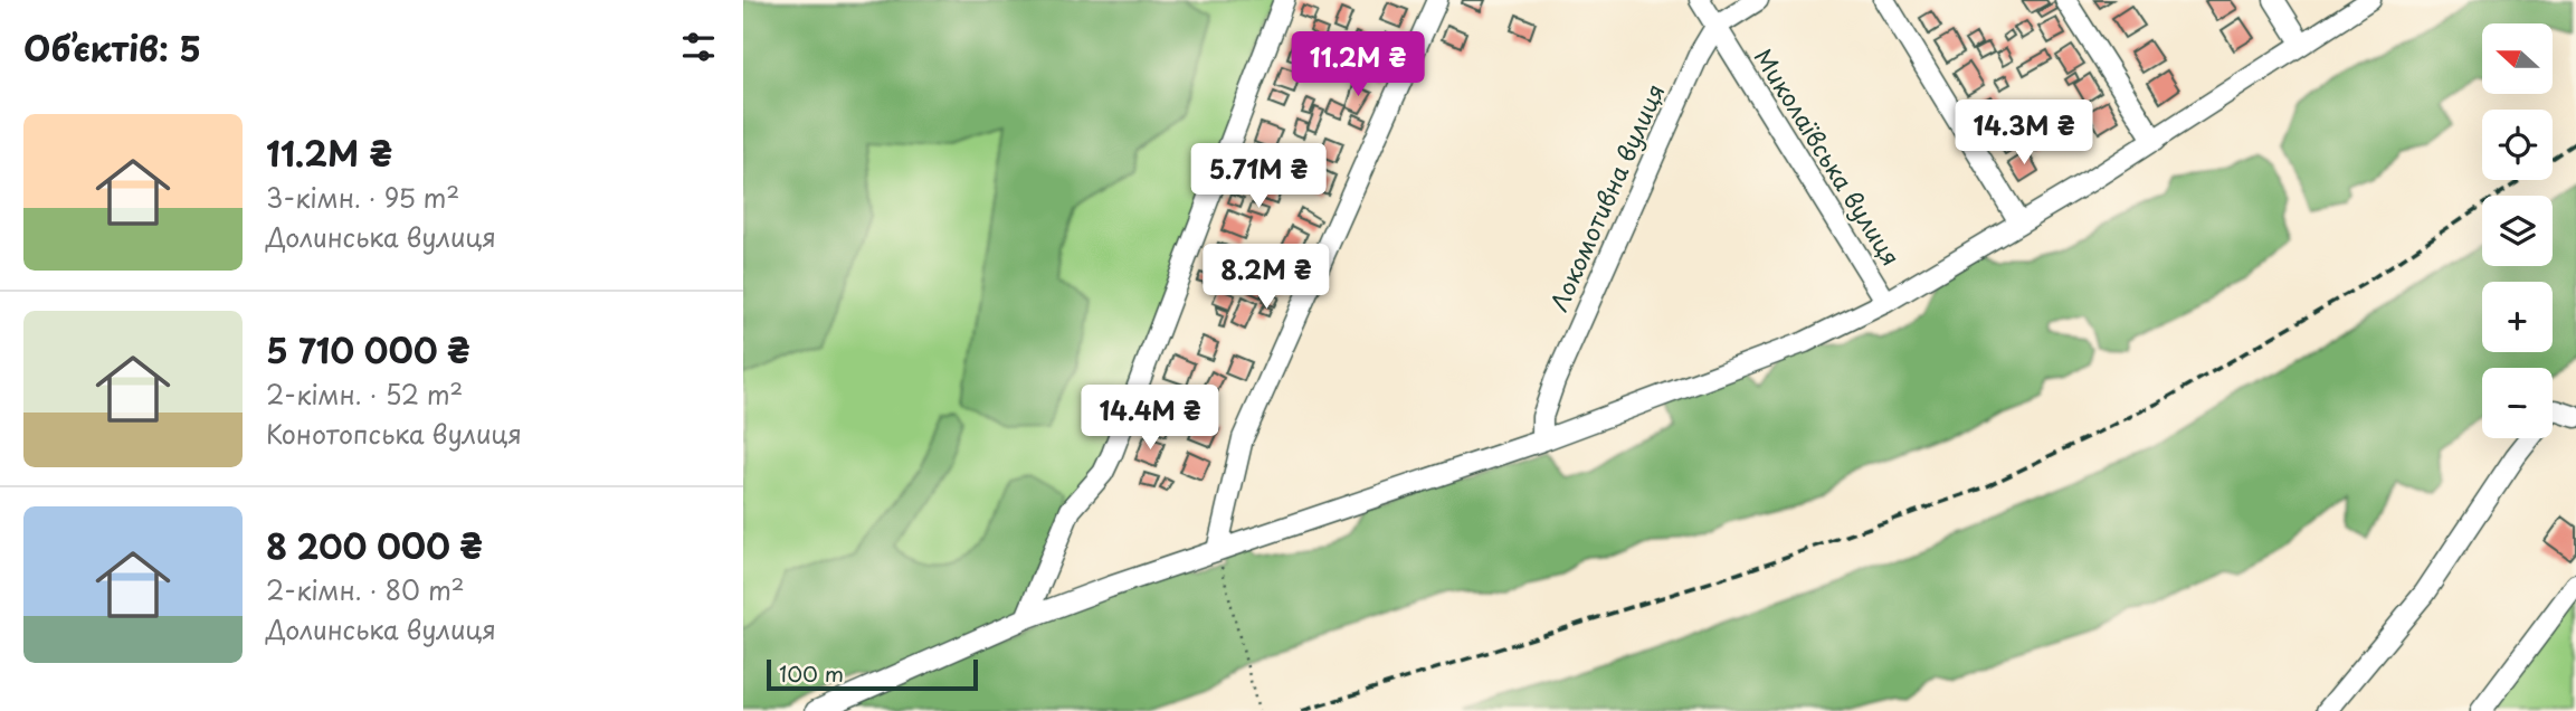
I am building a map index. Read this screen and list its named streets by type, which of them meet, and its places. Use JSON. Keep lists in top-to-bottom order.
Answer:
{
  "streets": {
    "street": ["Миколаївська вулиця", "Локомотивна вулиця"]
  },
  "crossings": [
    ["Миколаївська вулиця", "Локомотивна вулиця"]
  ],
  "scale_bar": "100 m",
  "north": "left",
  "page": {
    "heading": "Об’єктів: 5",
    "map_buttons": ["+", "−"],
    "price": [
      "11.2M ₴",
      "14.3M ₴",
      "5.71M ₴",
      "8.2M ₴",
      "14.4M ₴"
    ],
    "list": [
      {
        "name": "11.2M ₴",
        "note": "3-кімн. · 95 m² · Долинська вулиця"
      },
      {
        "name": "5 710 000 ₴",
        "note": "2-кімн. · 52 m² · Конотопська вулиця"
      },
      {
        "name": "8 200 000 ₴",
        "note": "2-кімн. · 80 m² · Долинська вулиця"
      }
    ],
    "scale": "100 m"
  }
}
